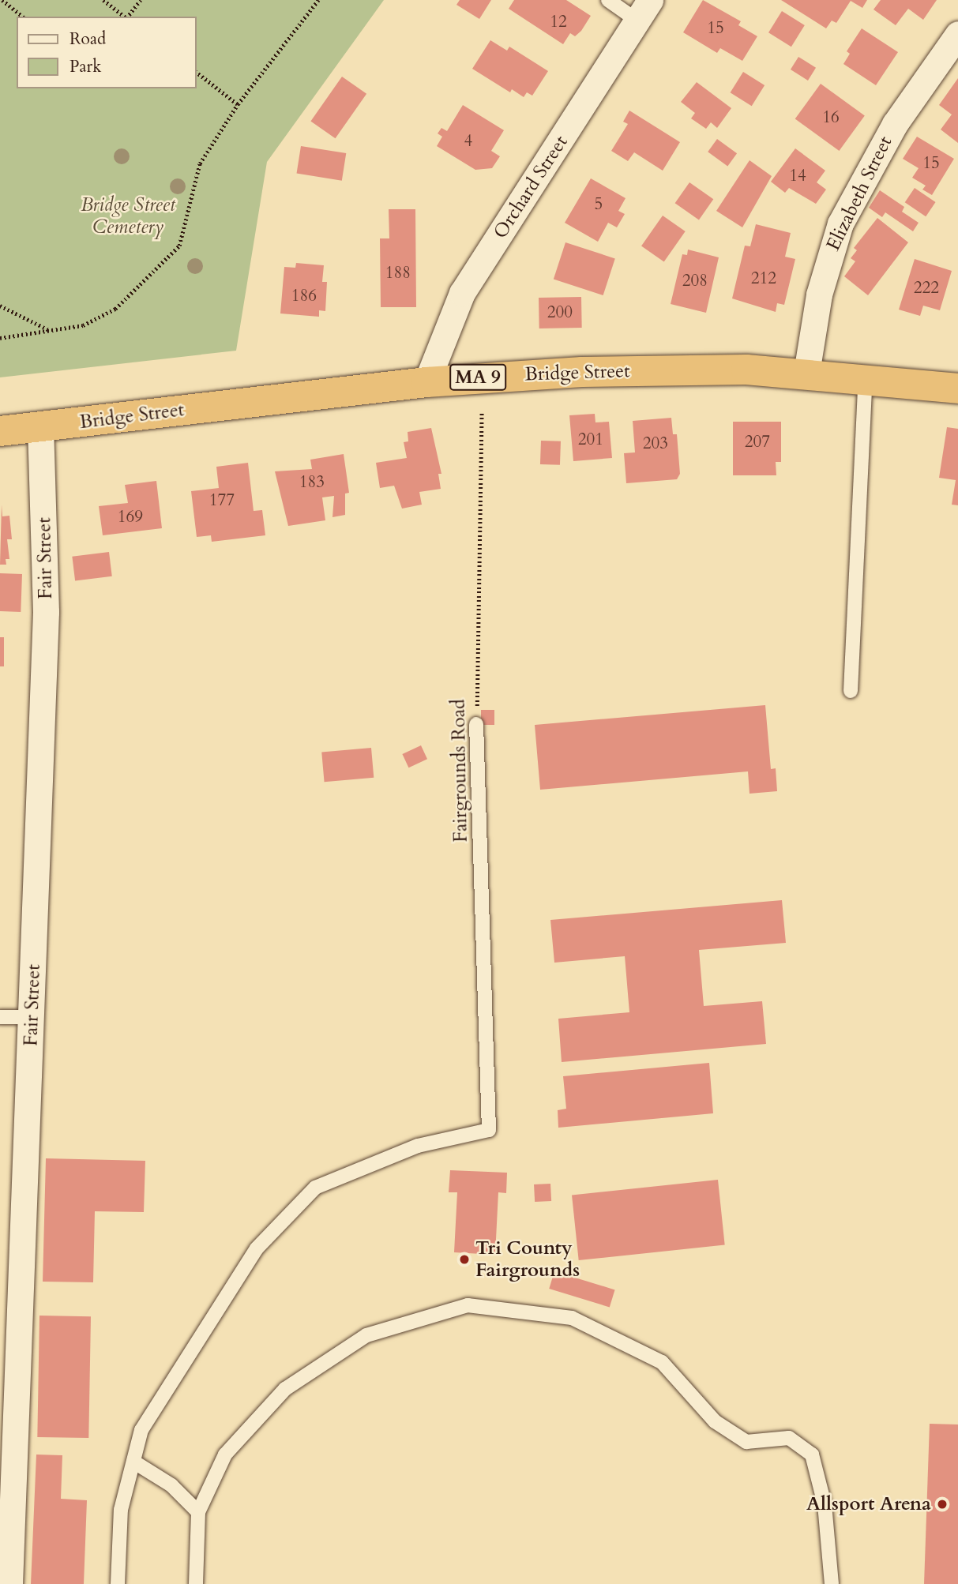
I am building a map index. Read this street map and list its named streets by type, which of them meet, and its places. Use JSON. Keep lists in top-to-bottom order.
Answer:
{
  "streets": {
    "highway": ["Bridge Street", "MA 9"],
    "street": ["Orchard Street", "Elizabeth Street", "Fair Street"],
    "lane": ["Fairgrounds Road"]
  },
  "crossings": [
    ["Orchard Street", "Bridge Street"],
    ["Elizabeth Street", "Bridge Street"],
    ["Bridge Street", "Fair Street"]
  ],
  "parks": ["Bridge Street Cemetery"],
  "places": ["Tri County Fairgrounds", "Allsport Arena"],
  "house_numbers": [
    "12",
    "15",
    "16",
    "4",
    "15",
    "14",
    "5",
    "188",
    "212",
    "208",
    "222",
    "186",
    "200",
    "201",
    "207",
    "203",
    "183",
    "177",
    "169"
  ],
  "legend": ["Road", "Park"]
}
